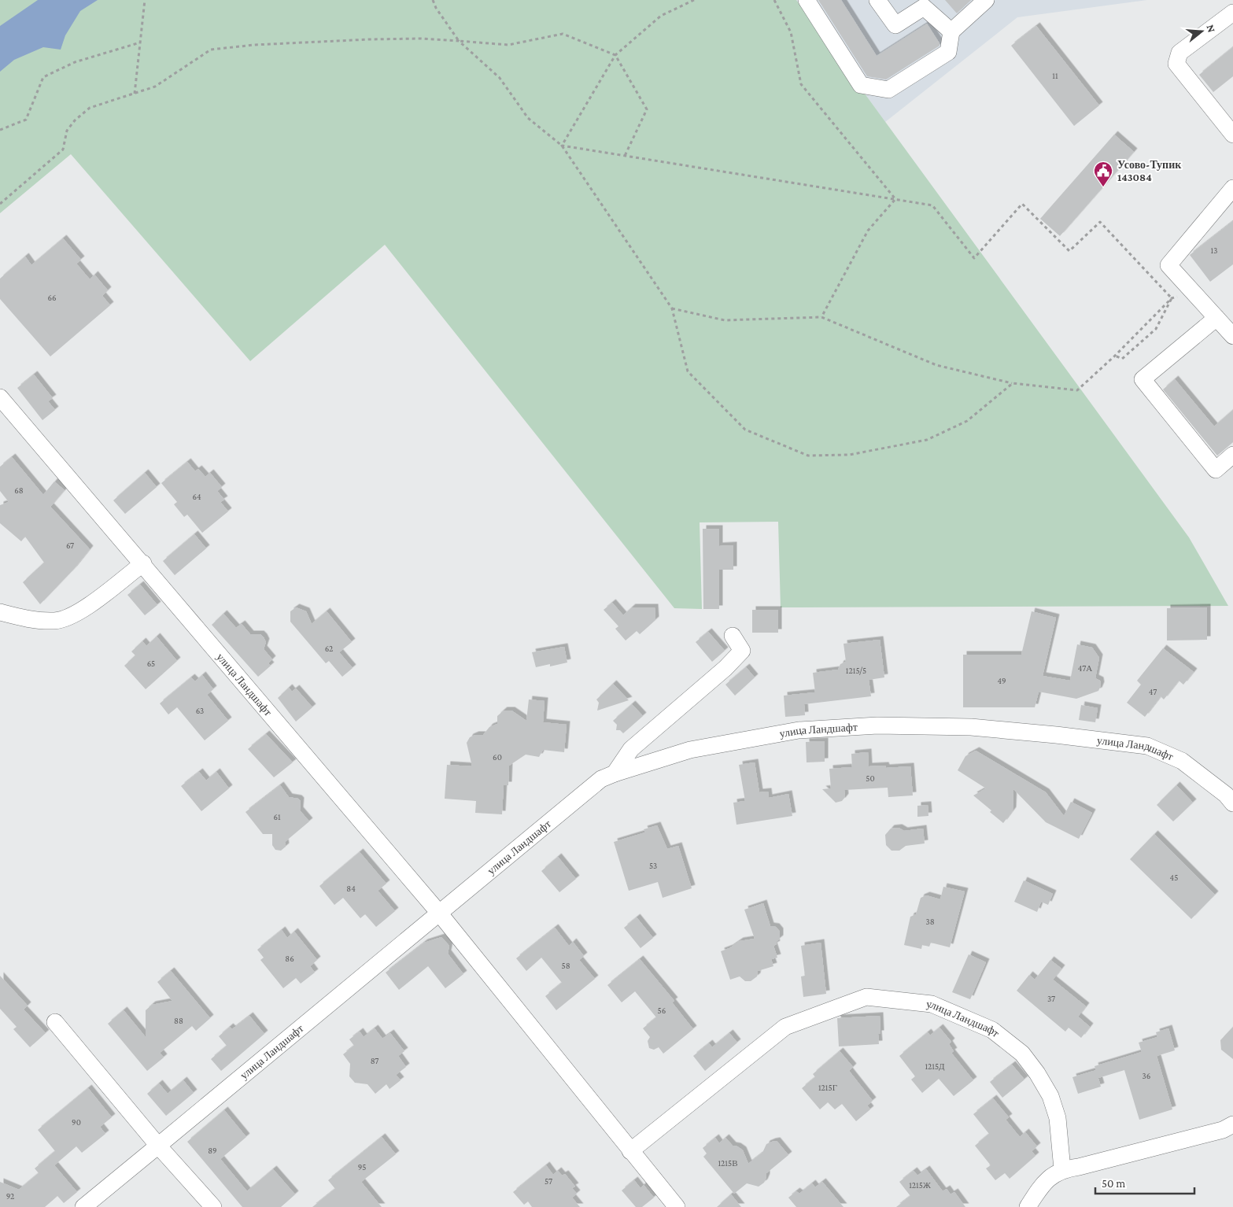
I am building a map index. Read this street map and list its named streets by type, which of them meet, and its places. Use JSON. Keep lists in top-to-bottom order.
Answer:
{
  "streets": {
    "street": ["улица Ландшафт"]
  },
  "places": {
    "public building": ["Усово-Тупик 143084"]
  },
  "house_numbers": [
    "11",
    "13",
    "66",
    "68",
    "64",
    "67",
    "62",
    "65",
    "47А",
    "1215/5",
    "49",
    "47",
    "63",
    "60",
    "50",
    "61",
    "53",
    "45",
    "84",
    "38",
    "86",
    "58",
    "37",
    "56",
    "88",
    "87",
    "1215Д",
    "36",
    "1215Г",
    "90",
    "89",
    "1215В",
    "95",
    "57",
    "1215Ж",
    "92"
  ],
  "scale_bar": "50 m",
  "north": "right"
}
